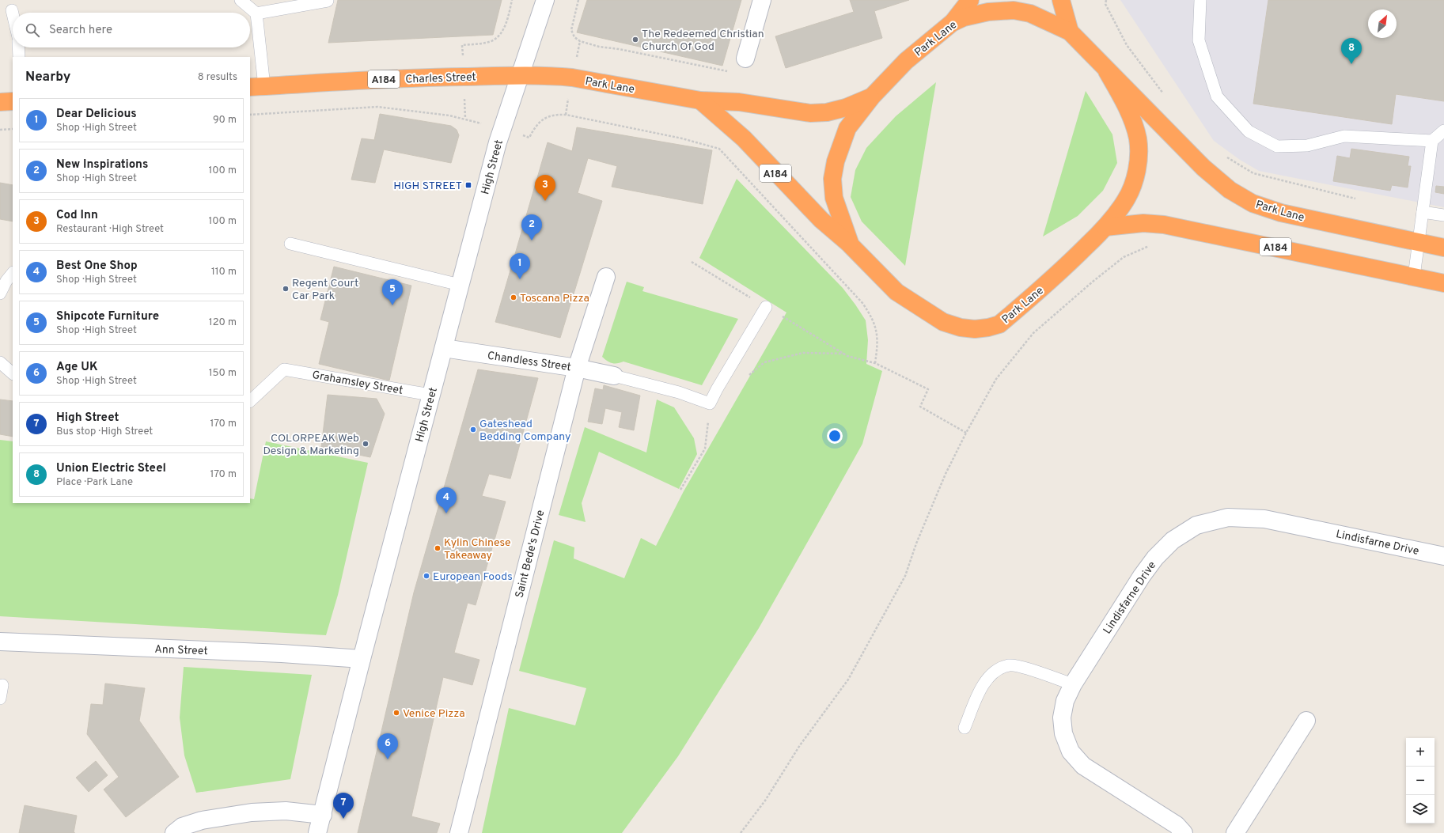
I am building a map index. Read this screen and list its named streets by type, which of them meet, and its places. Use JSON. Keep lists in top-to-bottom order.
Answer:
{
  "streets": {
    "highway": ["Park Lane", "Charles Street", "A184"],
    "street": [
      "High Street",
      "Chandless Street",
      "Lindisfarne Drive",
      "Saint Bede's Drive",
      "Ann Street"
    ],
    "lane": ["Grahamsley Street"]
  },
  "crossings": [
    ["Park Lane", "Charles Street"],
    ["Park Lane", "A184"],
    ["Park Lane", "High Street"],
    ["Charles Street", "High Street"],
    ["High Street", "Chandless Street"],
    ["High Street", "Grahamsley Street"],
    ["High Street", "Ann Street"],
    ["Chandless Street", "Saint Bede's Drive"]
  ],
  "places": {
    "other": [
      "The Redeemed Christian Church Of God",
      "Regent Court Car Park",
      "Toscana Pizza",
      "Gateshead Bedding Company",
      "COLORPEAK Web Design & Marketing",
      "Kylin Chinese Takeaway",
      "European Foods",
      "Venice Pizza"
    ],
    "transit": ["HIGH STREET"]
  },
  "north": "top right",
  "page": {
    "search": "Search here",
    "pins": [
      "8",
      "3",
      "2",
      "1",
      "5",
      "4",
      "6",
      "7"
    ],
    "heading": ["Nearby", "8 results"],
    "list": [
      {
        "mark": "1",
        "name": "Dear Delicious",
        "note": "Shop · High Street",
        "value": "90 m"
      },
      {
        "mark": "2",
        "name": "New Inspirations",
        "note": "Shop · High Street",
        "value": "100 m"
      },
      {
        "mark": "3",
        "name": "Cod Inn",
        "note": "Restaurant · High Street",
        "value": "100 m"
      },
      {
        "mark": "4",
        "name": "Best One Shop",
        "note": "Shop · High Street",
        "value": "110 m"
      },
      {
        "mark": "5",
        "name": "Shipcote Furniture",
        "note": "Shop · High Street",
        "value": "120 m"
      },
      {
        "mark": "6",
        "name": "Age UK",
        "note": "Shop · High Street",
        "value": "150 m"
      },
      {
        "mark": "7",
        "name": "High Street",
        "note": "Bus stop · High Street",
        "value": "170 m"
      },
      {
        "mark": "8",
        "name": "Union Electric Steel",
        "note": "Place · Park Lane",
        "value": "170 m"
      }
    ],
    "map_buttons": ["+", "−"]
  }
}
